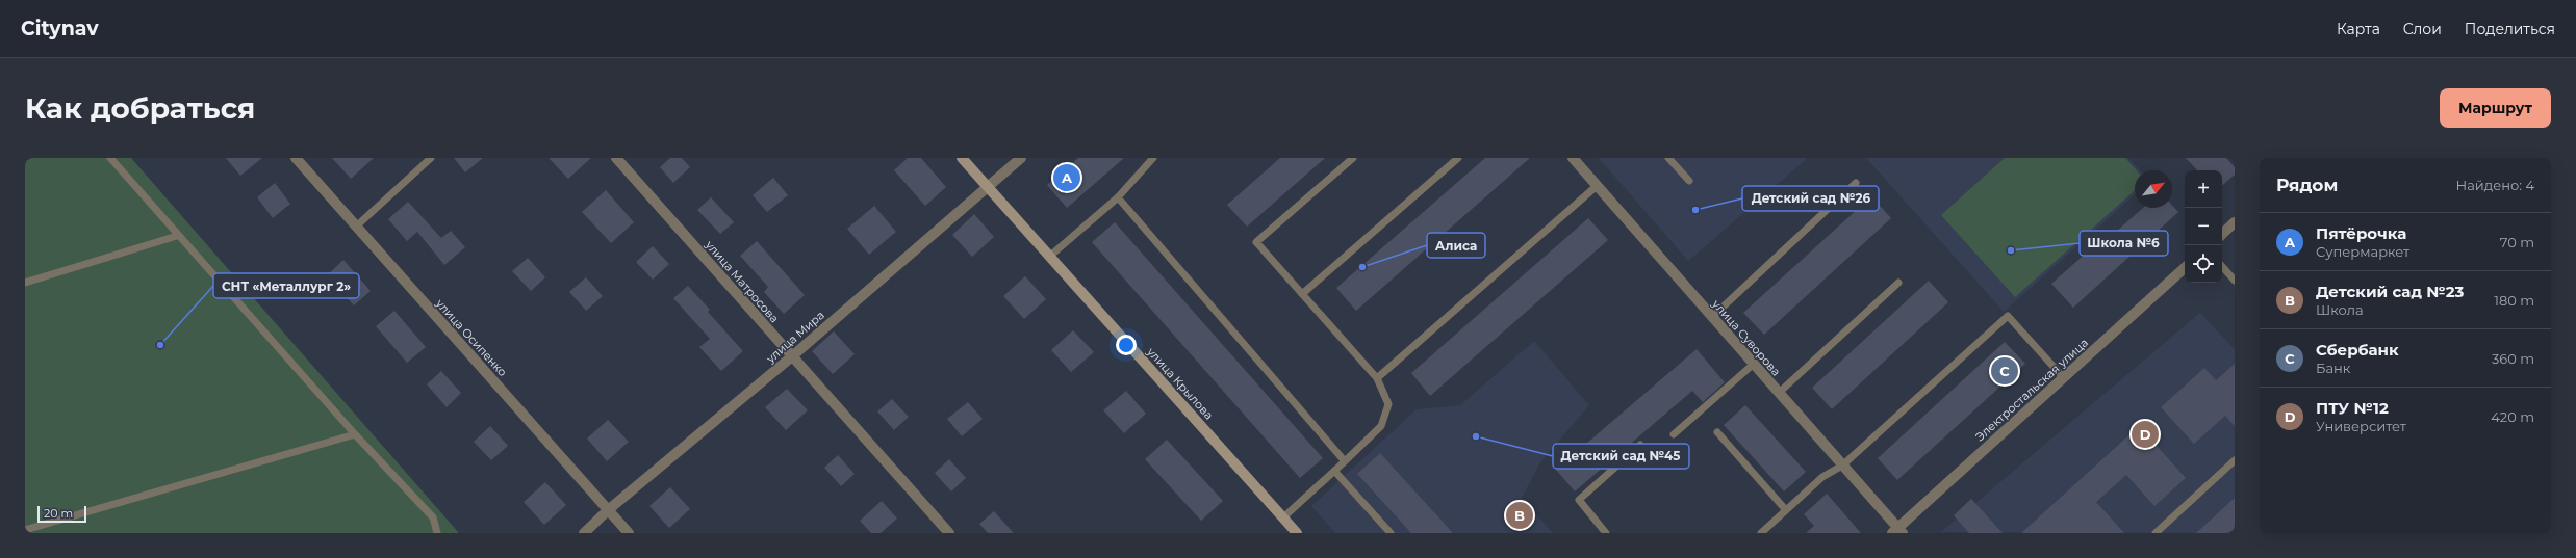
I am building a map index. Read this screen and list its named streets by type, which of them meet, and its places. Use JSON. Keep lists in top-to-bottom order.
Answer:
{
  "streets": {
    "main road": ["улица Крылова"],
    "street": [
      "улица Матросова",
      "улица Мира",
      "улица Осипенко",
      "улица Суворова",
      "Электростальская улица"
    ]
  },
  "crossings": [
    ["улица Матросова", "улица Мира"],
    ["улица Мира", "улица Осипенко"],
    ["улица Мира", "улица Крылова"],
    ["улица Суворова", "Электростальская улица"]
  ],
  "places": [
    "Детский сад №26",
    "Школа №6",
    "Алиса",
    "СНТ «Металлург 2»",
    "Детский сад №45"
  ],
  "scale_bar": "20 m",
  "north": "top right",
  "page": {
    "header": "Citynav",
    "nav": ["Карта", "Слои", "Поделиться"],
    "buttons": "Маршрут",
    "title": "Как добраться",
    "heading": ["Рядом", "Найдено: 4"],
    "pins": [
      "A",
      "C",
      "D",
      "B"
    ],
    "map_buttons": ["+", "−"],
    "list": [
      {
        "mark": "A",
        "name": "Пятёрочка",
        "note": "Супермаркет",
        "value": "70 m"
      },
      {
        "mark": "B",
        "name": "Детский сад №23",
        "note": "Школа",
        "value": "180 m"
      },
      {
        "mark": "C",
        "name": "Сбербанк",
        "note": "Банк",
        "value": "360 m"
      },
      {
        "mark": "D",
        "name": "ПТУ №12",
        "note": "Университет",
        "value": "420 m"
      }
    ],
    "scale": "20 m"
  }
}
